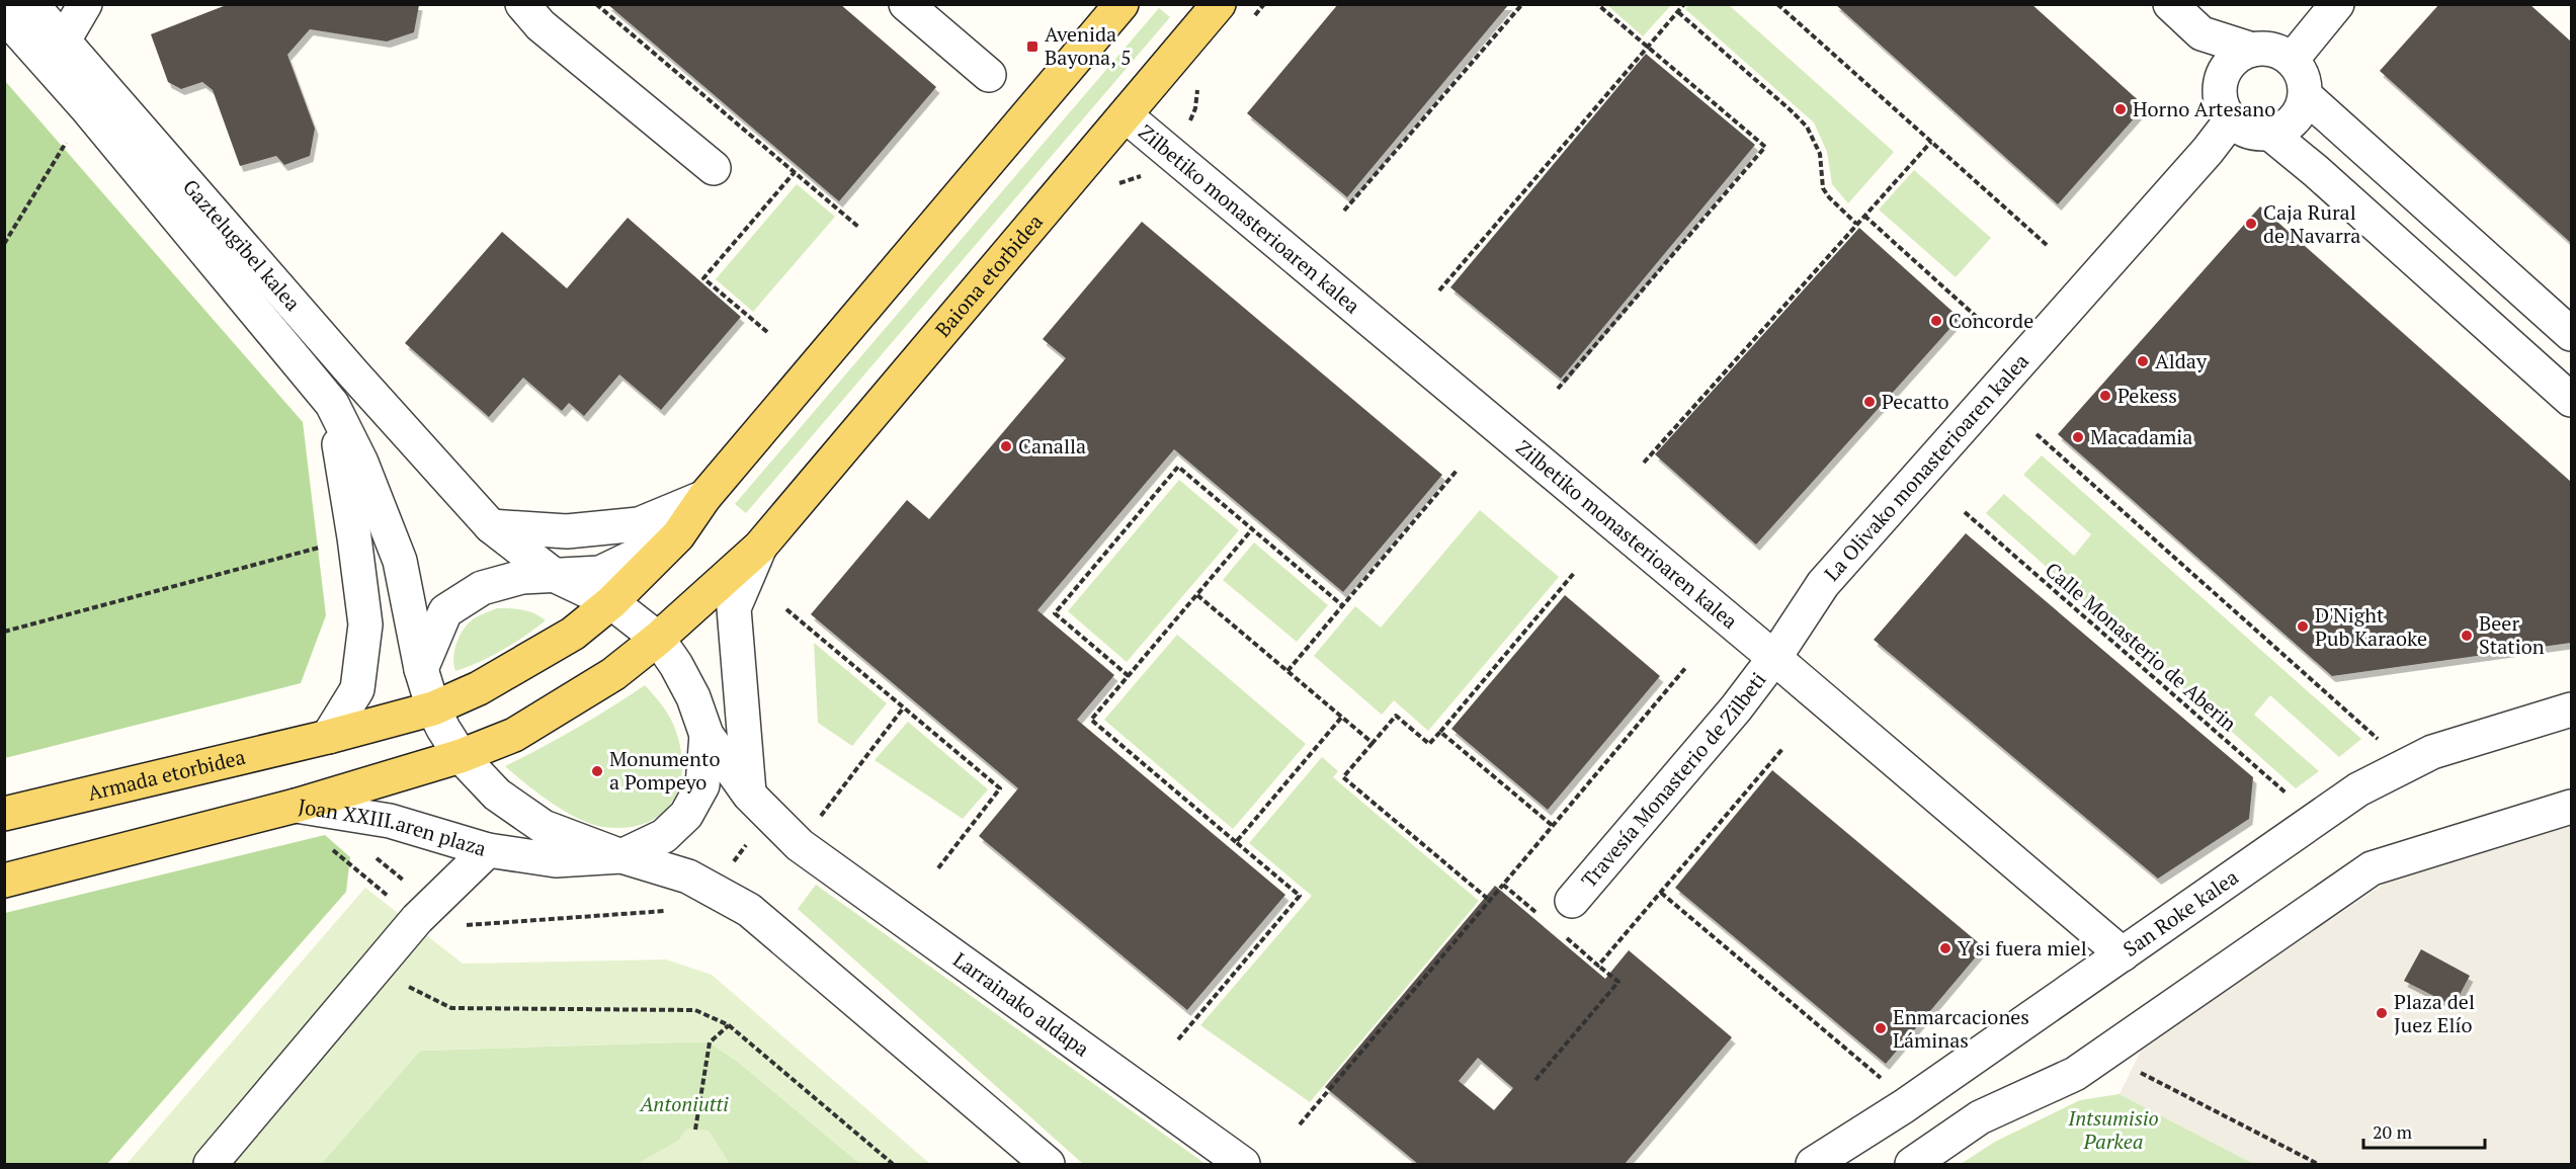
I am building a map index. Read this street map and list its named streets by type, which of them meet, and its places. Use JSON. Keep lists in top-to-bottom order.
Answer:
{
  "streets": {
    "main road": ["Baiona etorbidea", "Armada etorbidea", "Joan XXIII.aren plaza"],
    "street": [
      "Zilbetiko monasterioaren kalea",
      "Gaztelugibel kalea",
      "La Olivako monasterioaren kalea",
      "Travesía Monasterio de Zilbeti",
      "San Roke kalea",
      "Larrainako aldapa"
    ],
    "path": ["Calle Monasterio de Aberin"]
  },
  "crossings": [
    ["Zilbetiko monasterioaren kalea", "Baiona etorbidea"],
    ["Zilbetiko monasterioaren kalea", "La Olivako monasterioaren kalea"],
    ["Zilbetiko monasterioaren kalea", "Travesía Monasterio de Zilbeti"],
    ["Zilbetiko monasterioaren kalea", "San Roke kalea"],
    ["Gaztelugibel kalea", "Joan XXIII.aren plaza"],
    ["Baiona etorbidea", "Joan XXIII.aren plaza"],
    ["La Olivako monasterioaren kalea", "Travesía Monasterio de Zilbeti"],
    ["Armada etorbidea", "Joan XXIII.aren plaza"],
    ["Joan XXIII.aren plaza", "Larrainako aldapa"]
  ],
  "parks": ["Antoniutti", "Intsumisio Parkea"],
  "places": {
    "transit": ["Avenida Bayona, 5"],
    "other": [
      "Horno Artesano",
      "Caja Rural de Navarra",
      "Concorde",
      "Alday",
      "Pekess",
      "Pecatto",
      "Macadamia",
      "Canalla",
      "D'Night Pub Karaoke",
      "Beer Station",
      "Monumento a Pompeyo",
      "Y si fuera miel",
      "Plaza del Juez Elío",
      "Enmarcaciones Láminas"
    ]
  },
  "scale_bar": "20 m"
}
